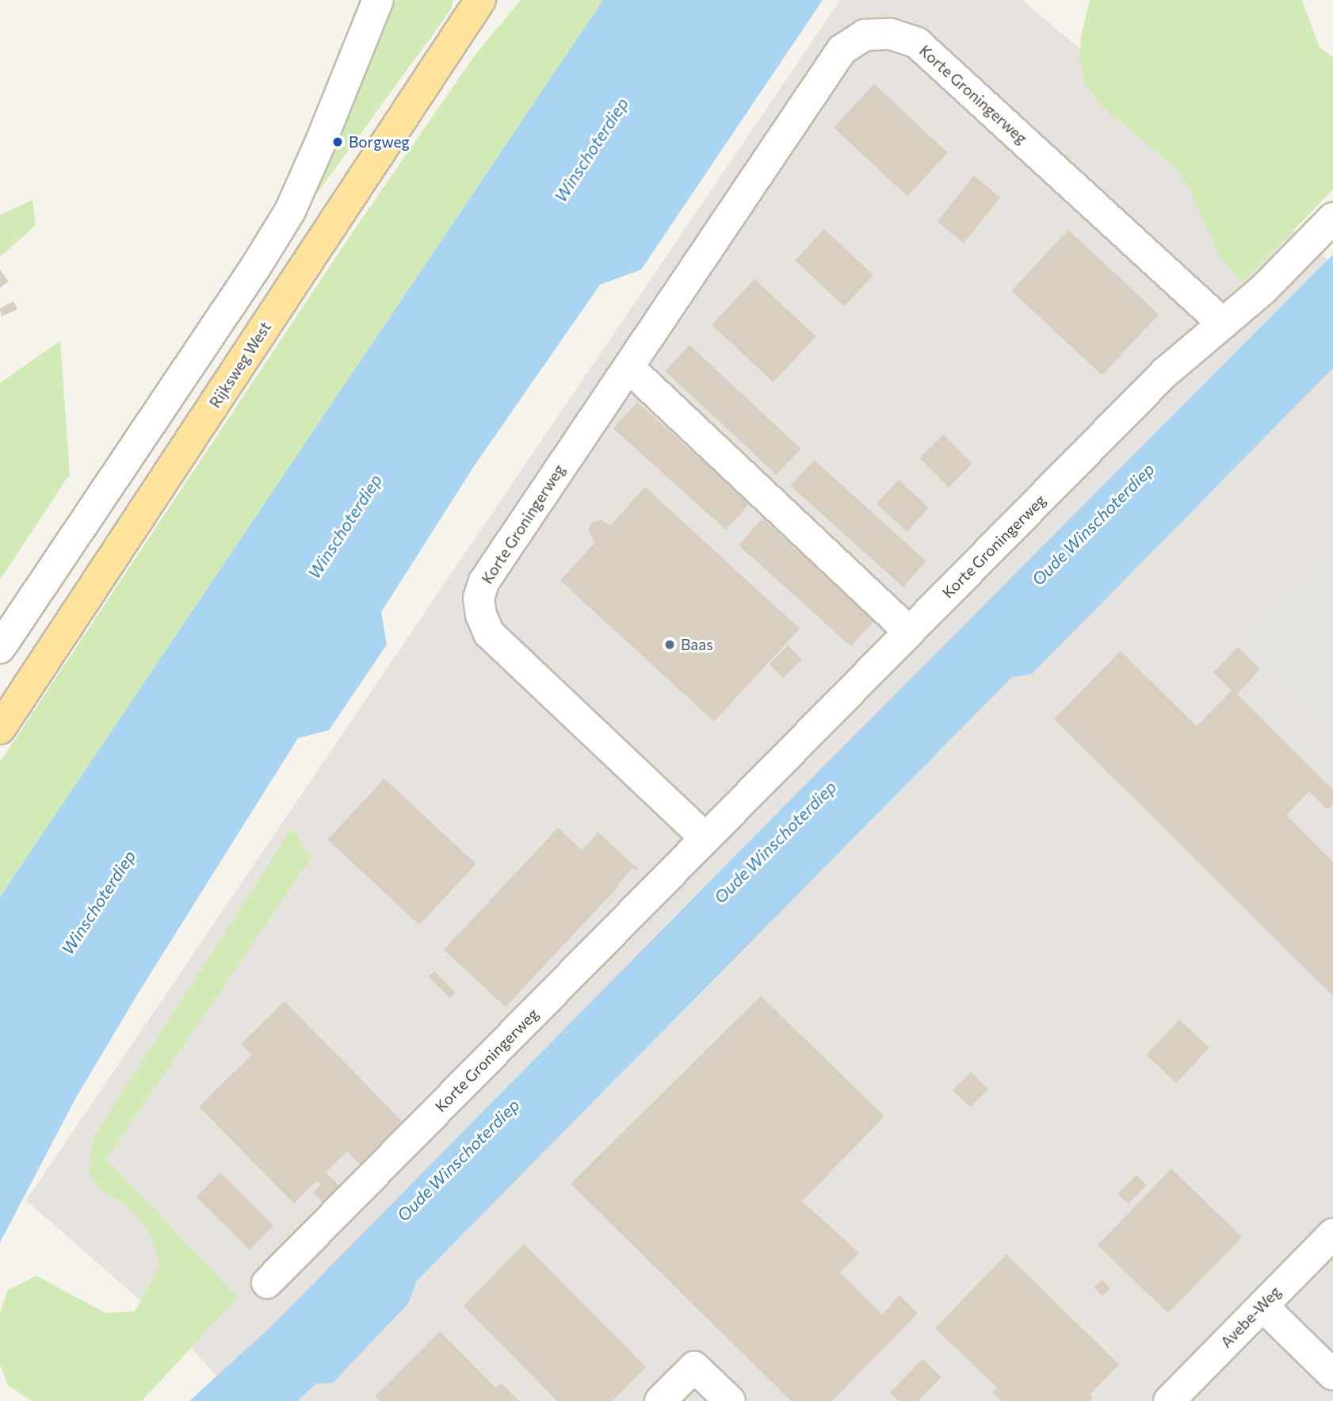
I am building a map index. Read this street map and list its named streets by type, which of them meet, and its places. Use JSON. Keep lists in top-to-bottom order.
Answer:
{
  "streets": {
    "main road": ["Rijksweg West"],
    "street": ["Korte Groningerweg", "Avebe-Weg"]
  },
  "water": ["Winschoterdiep", "Oude Winschoterdiep"],
  "places": ["Borgweg", "Baas"]
}
